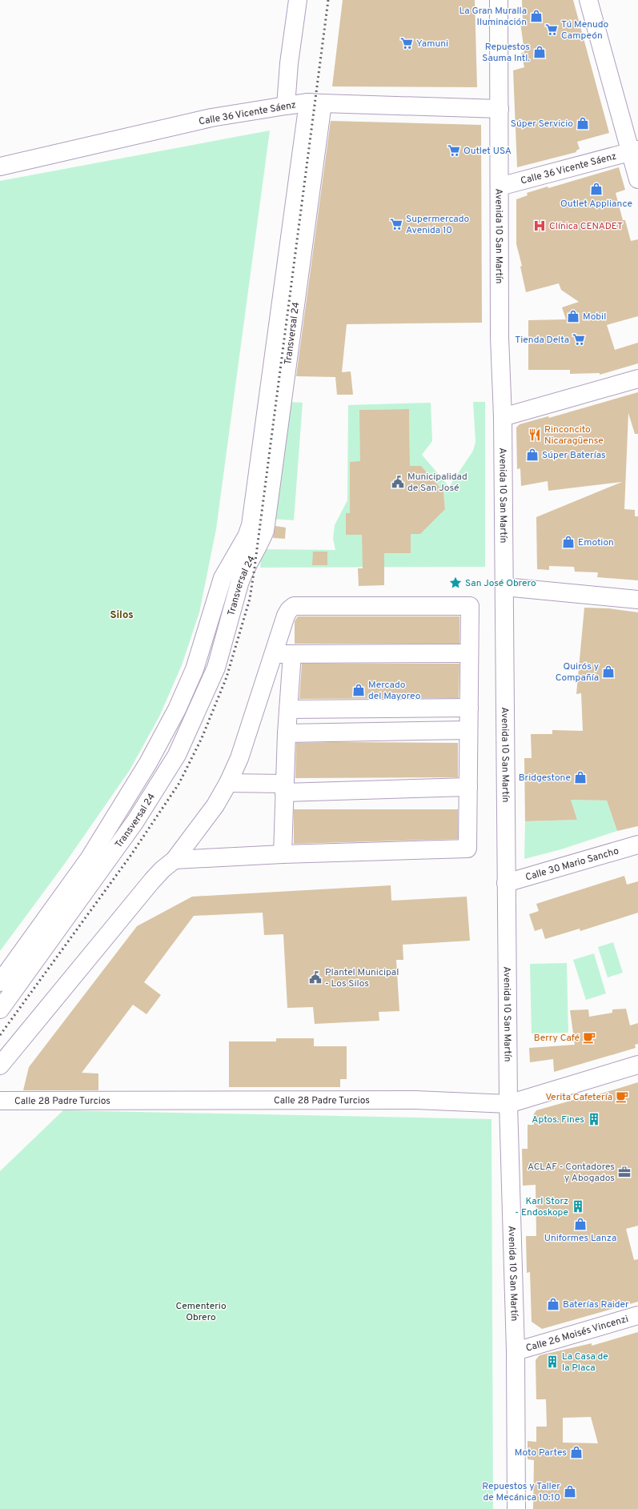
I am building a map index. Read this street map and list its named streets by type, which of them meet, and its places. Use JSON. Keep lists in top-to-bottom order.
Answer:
{
  "streets": {
    "street": [
      "Calle 36 Vicente Sáenz",
      "Avenida 10 San Martín",
      "Transversal 24",
      "Calle 30 Mario Sancho",
      "Calle 28 Padre Turcios",
      "Calle 26 Moisés Vincenzi"
    ]
  },
  "crossings": [
    ["Calle 36 Vicente Sáenz", "Avenida 10 San Martín"],
    ["Calle 36 Vicente Sáenz", "Transversal 24"],
    ["Avenida 10 San Martín", "Calle 30 Mario Sancho"],
    ["Avenida 10 San Martín", "Calle 28 Padre Turcios"],
    ["Avenida 10 San Martín", "Calle 26 Moisés Vincenzi"]
  ],
  "districts": ["Silos"],
  "parks": ["Cementerio Obrero"],
  "places": {
    "shop": [
      "La Gran Muralla Iluminación",
      "Repuestos Sauma Intl.",
      "Súper Servicio",
      "Outlet Appliance",
      "Mobil",
      "Súper Baterías",
      "Emotion",
      "Quirós y Compañía",
      "Mercado del Mayoreo",
      "Bridgestone",
      "Uniformes Lanza",
      "Baterías Raider",
      "Moto Partes",
      "Repuestos y Taller de Mecánica 10:10"
    ],
    "supermarket": [
      "Tú Menudo Campeón",
      "Yamuni",
      "Outlet USA",
      "Supermercado Avenida 10",
      "Tienda Delta"
    ],
    "hospital": ["Clínica CENADET"],
    "restaurant": ["Rinconcito Nicaragüense"],
    "public building": ["Municipalidad de San José", "Plantel Municipal - Los Silos"],
    "place": ["San José Obrero"],
    "cafe": ["Berry Café", "Verita Cafetería"],
    "building": ["Aptos. Fines", "Karl Storz - Endoskope", "La Casa de la Placa"],
    "office": ["ACLAF - Contadores y Abogados"]
  }
}
